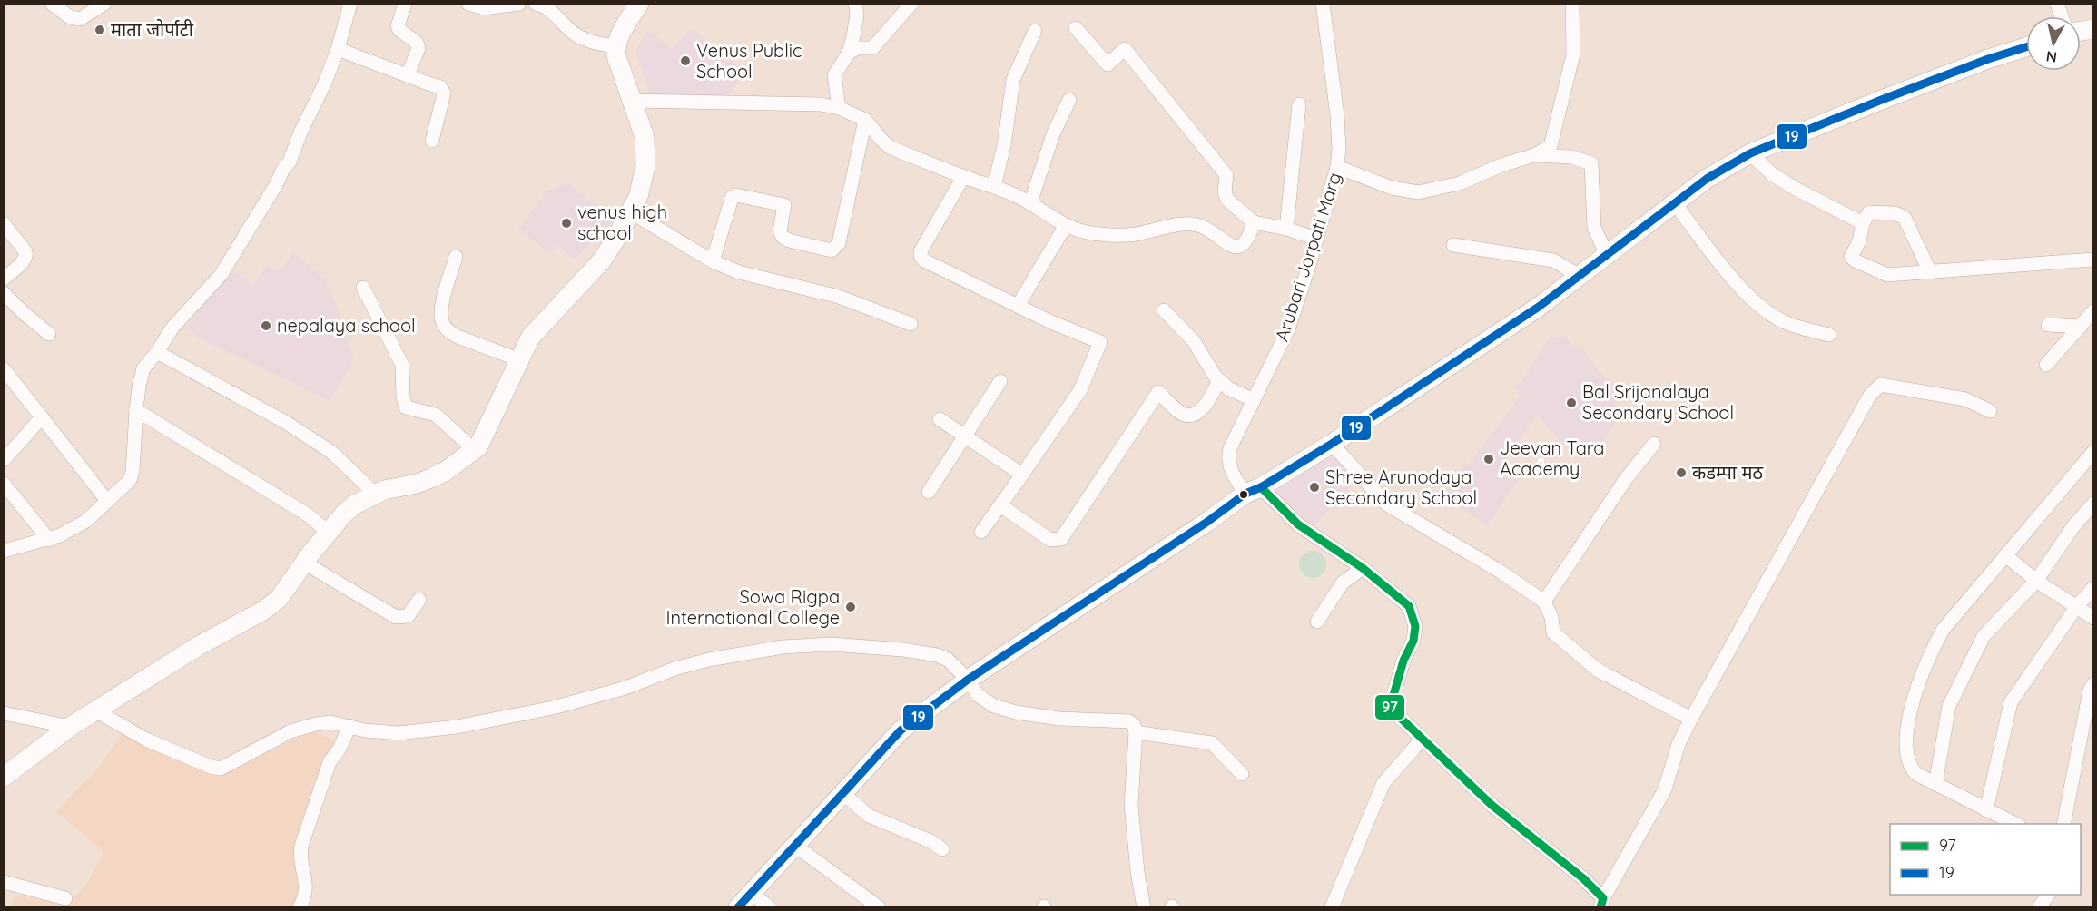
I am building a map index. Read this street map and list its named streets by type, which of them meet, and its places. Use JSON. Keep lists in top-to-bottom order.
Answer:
{
  "streets": {
    "street": ["Arubari Jorpati Marg"]
  },
  "places": [
    "माता जोर्पाटी",
    "Venus Public School",
    "venus high school",
    "nepalaya school",
    "Bal Srijanalaya Secondary School",
    "Jeevan Tara Academy",
    "कडम्पा मठ",
    "Shree Arunodaya Secondary School",
    "Sowa Rigpa International College"
  ],
  "lines": ["transit line 19", "transit line 97"],
  "legend": ["97", "19"],
  "north": "bottom"
}
